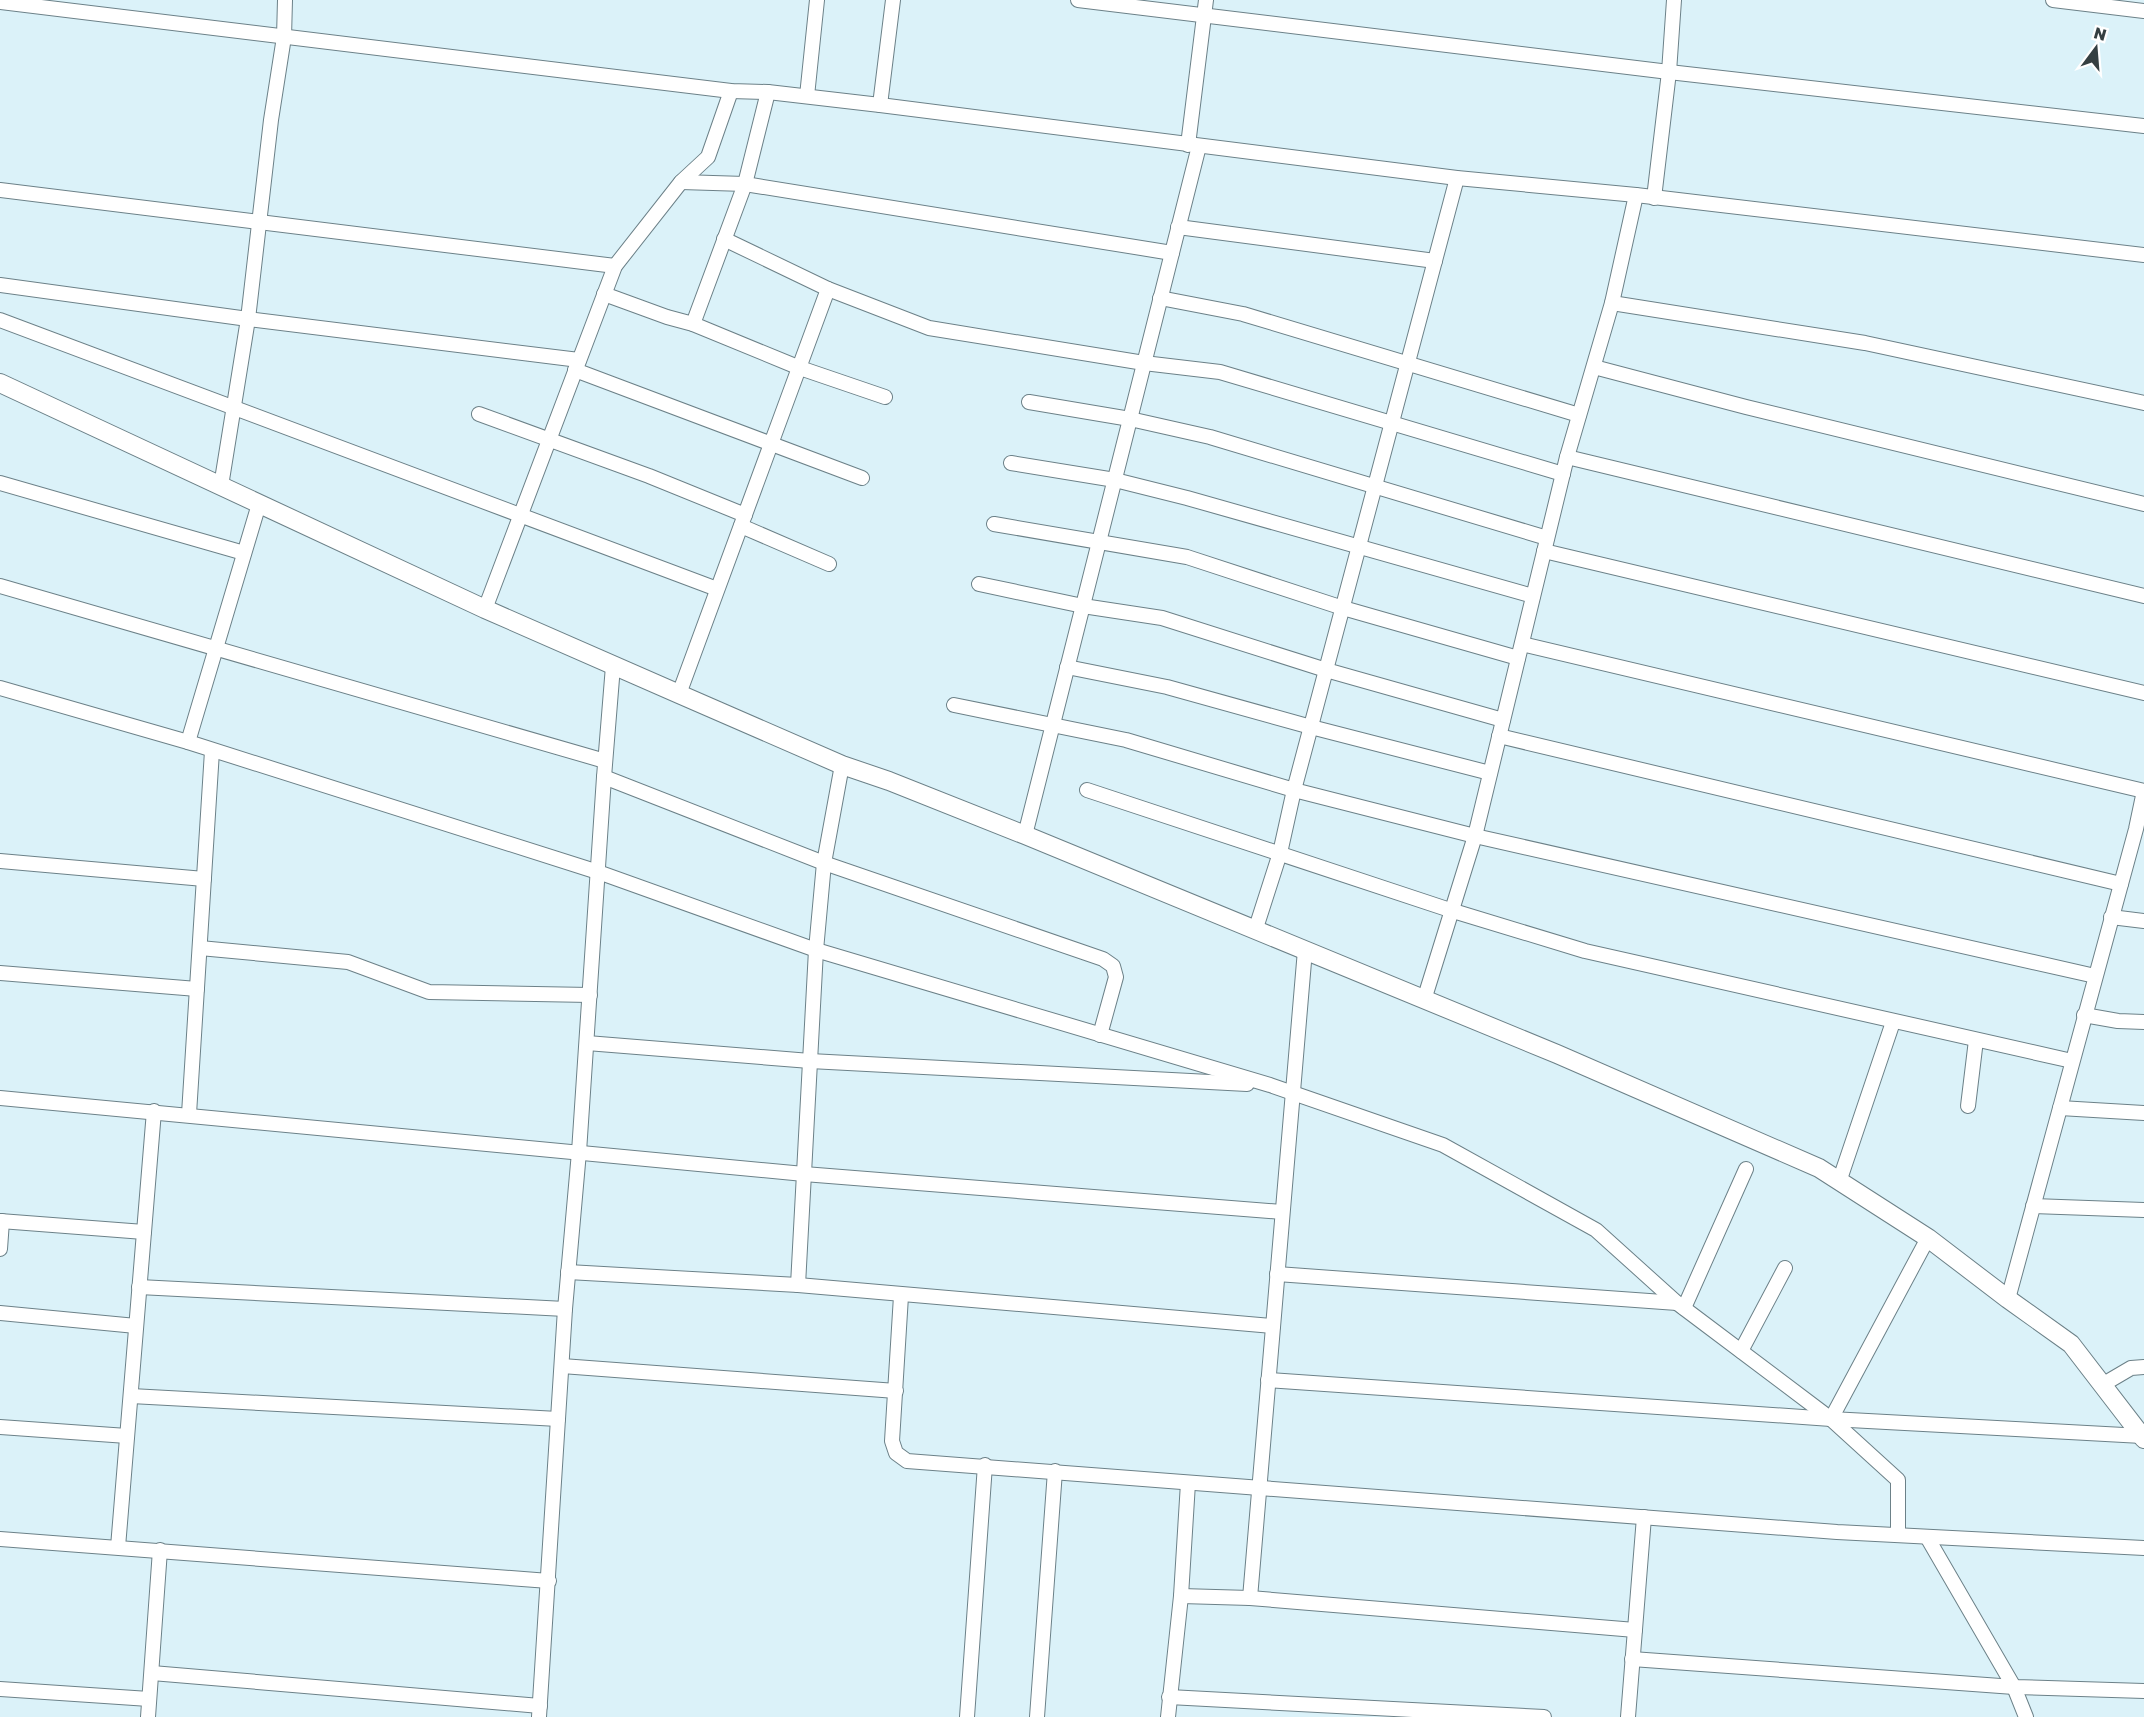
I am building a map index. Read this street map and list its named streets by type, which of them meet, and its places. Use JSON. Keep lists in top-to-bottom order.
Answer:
{
  "north": "top"
}
